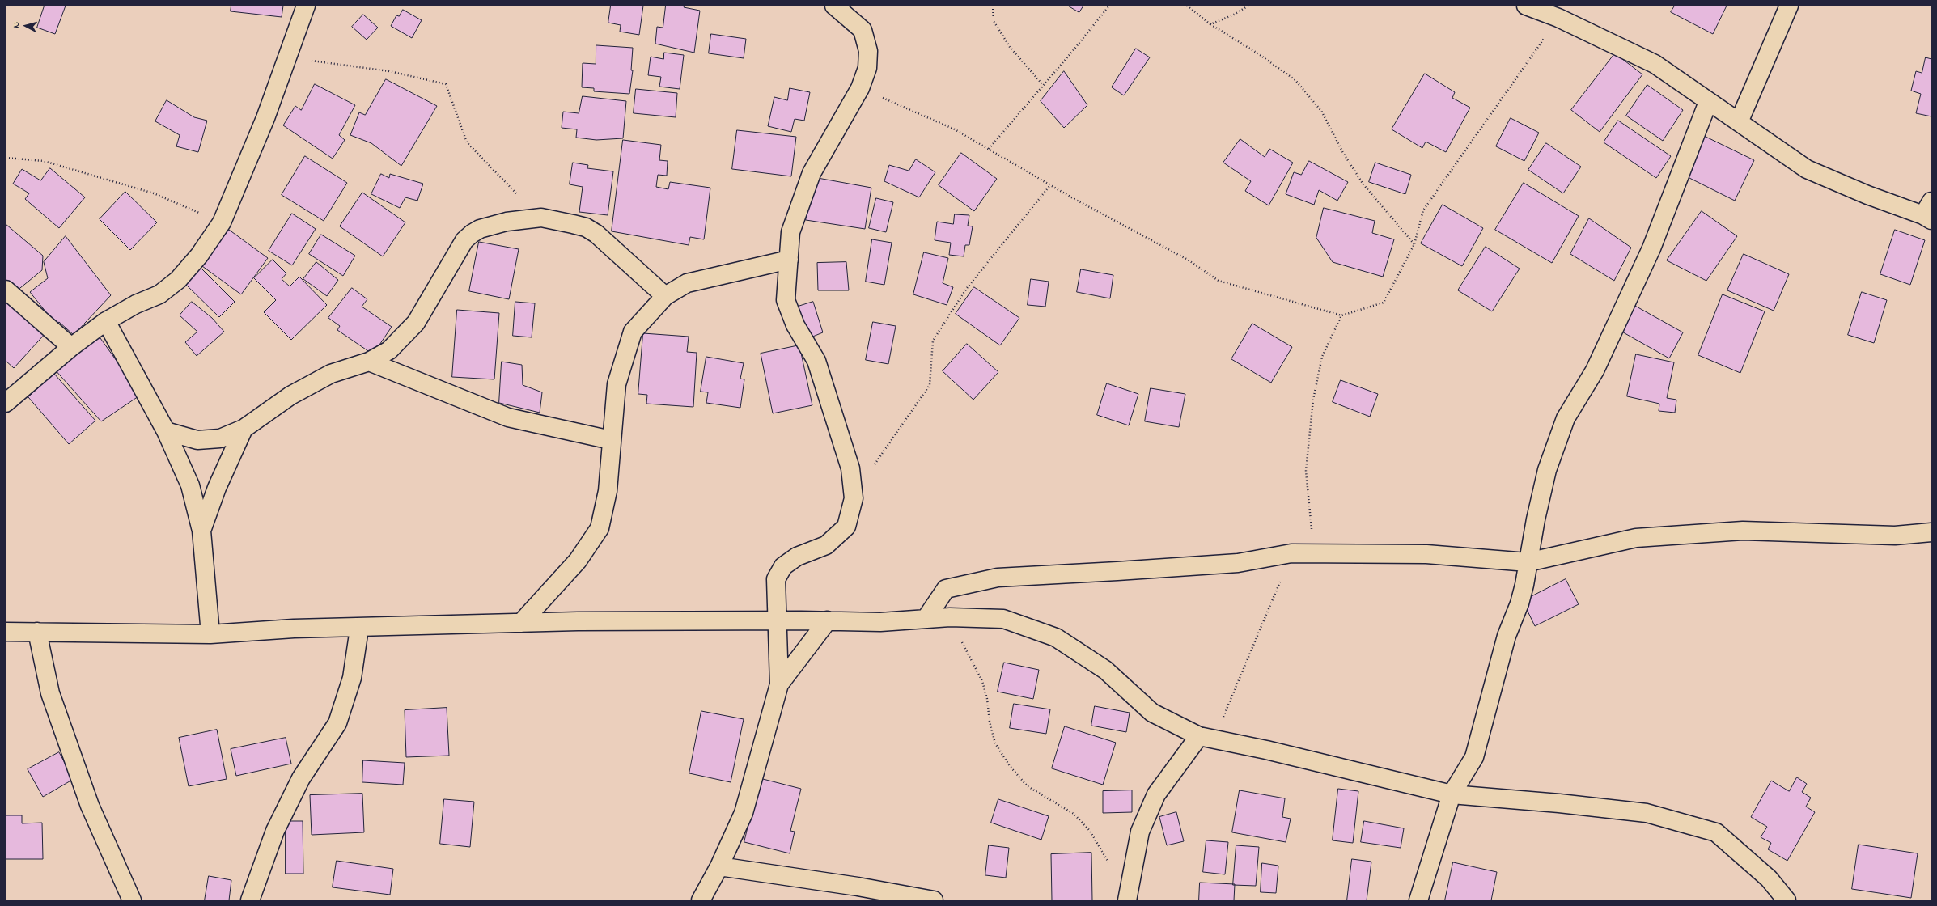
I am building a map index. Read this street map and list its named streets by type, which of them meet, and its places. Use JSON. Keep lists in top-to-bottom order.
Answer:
{
  "north": "left"
}
